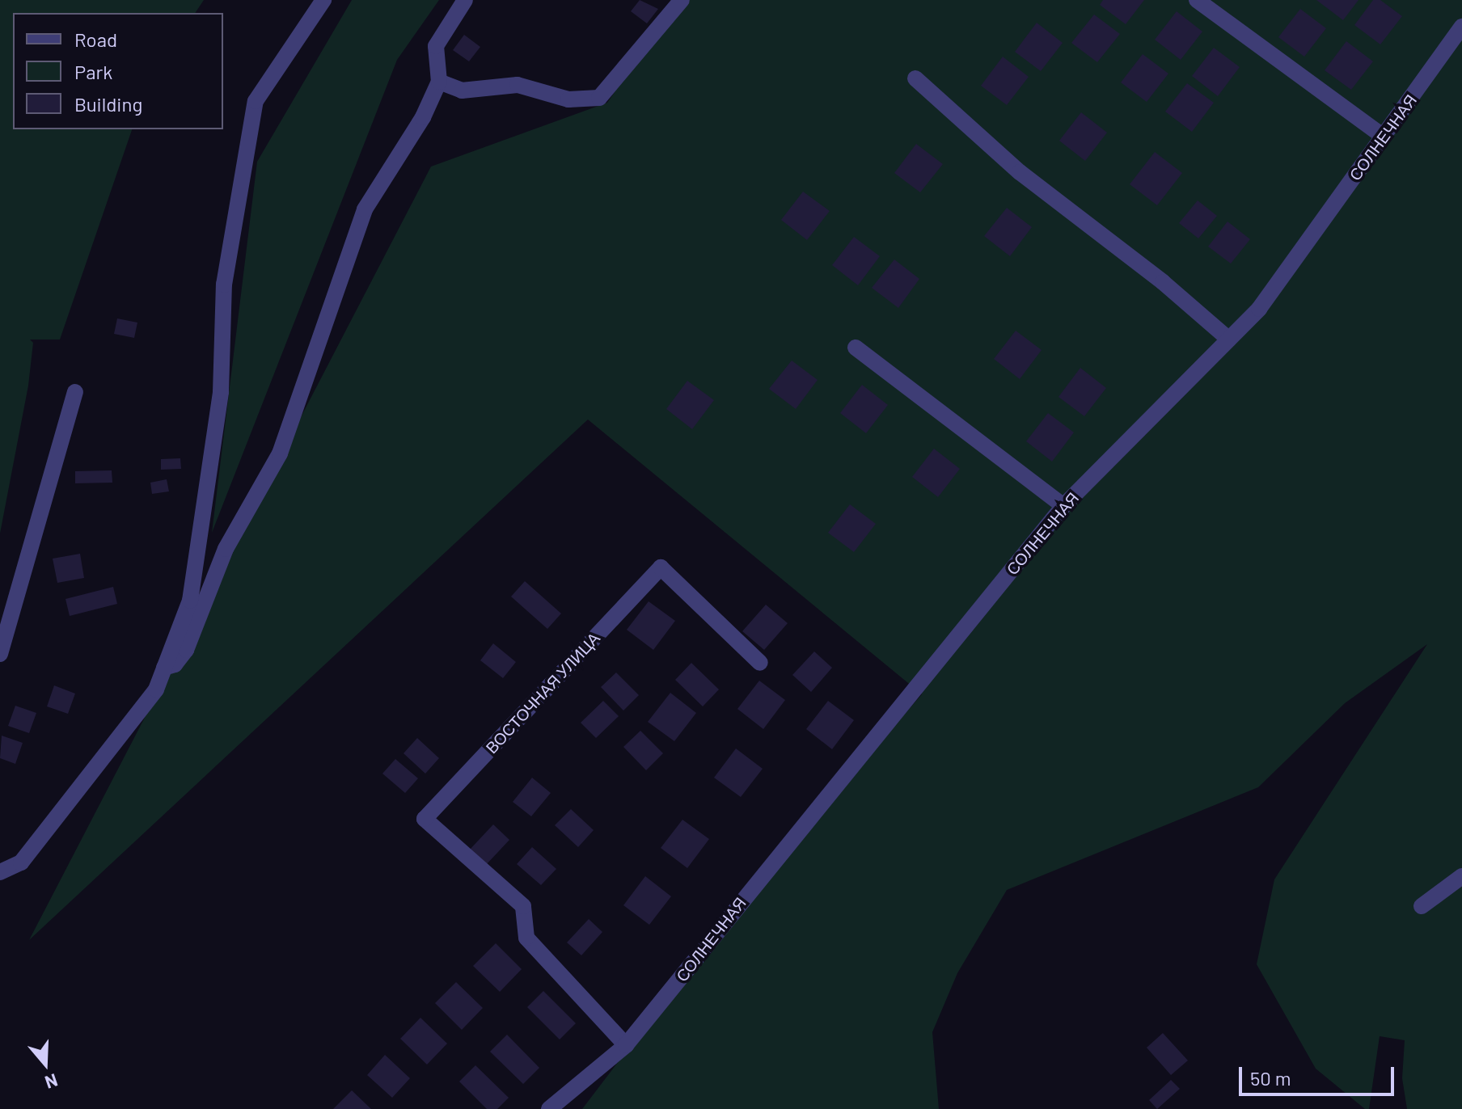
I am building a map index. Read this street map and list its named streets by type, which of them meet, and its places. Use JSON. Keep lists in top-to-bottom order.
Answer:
{
  "streets": {
    "street": ["СОЛНЕЧНАЯ", "ВОСТОЧНАЯ УЛИЦА"]
  },
  "crossings": [
    ["СОЛНЕЧНАЯ", "ВОСТОЧНАЯ УЛИЦА"]
  ],
  "legend": ["Road", "Park", "Building"],
  "scale_bar": "50 m",
  "north": "bottom"
}
